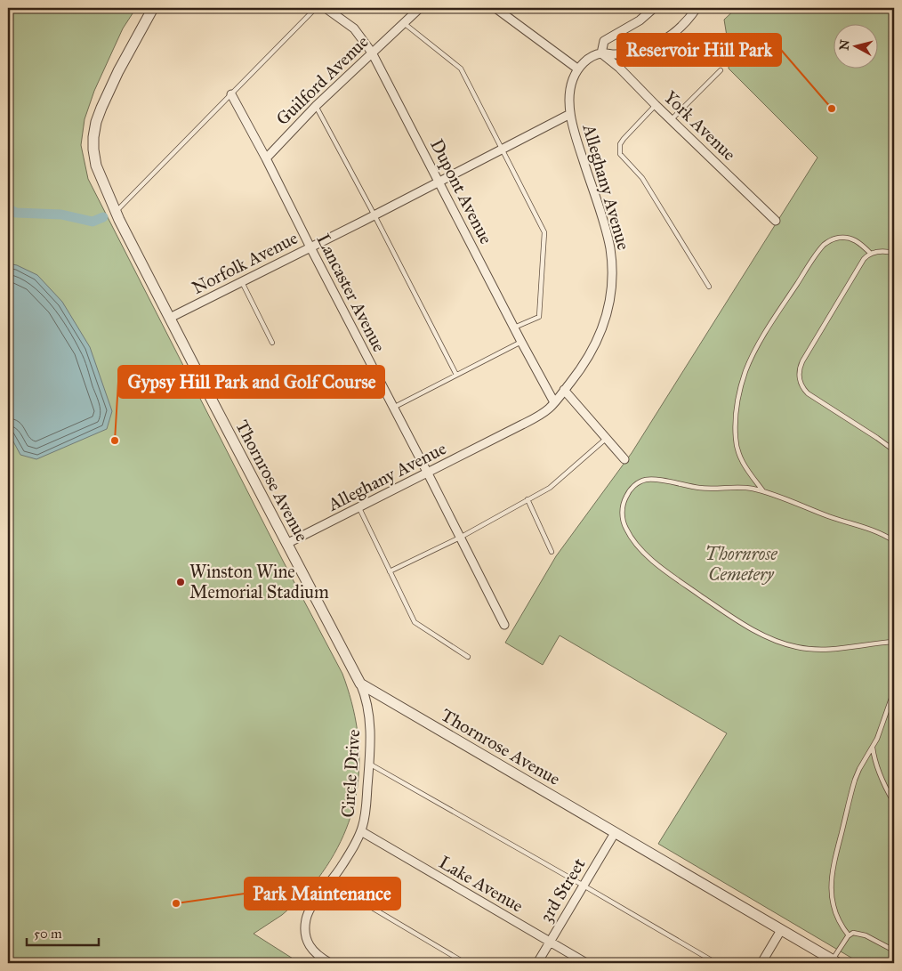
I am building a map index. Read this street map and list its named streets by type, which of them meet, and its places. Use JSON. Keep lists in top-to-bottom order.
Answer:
{
  "streets": {
    "street": [
      "Guilford Avenue",
      "York Avenue",
      "Alleghany Avenue",
      "Dupont Avenue",
      "Norfolk Avenue",
      "Lancaster Avenue",
      "Thornrose Avenue",
      "Circle Drive",
      "Lake Avenue",
      "3rd Street"
    ]
  },
  "crossings": [
    ["Guilford Avenue", "Dupont Avenue"],
    ["Guilford Avenue", "Lancaster Avenue"],
    ["Alleghany Avenue", "Dupont Avenue"],
    ["Alleghany Avenue", "Norfolk Avenue"],
    ["Alleghany Avenue", "Lancaster Avenue"],
    ["Alleghany Avenue", "Thornrose Avenue"],
    ["Dupont Avenue", "Norfolk Avenue"],
    ["Norfolk Avenue", "Lancaster Avenue"],
    ["Norfolk Avenue", "Thornrose Avenue"],
    ["Thornrose Avenue", "Circle Drive"],
    ["Thornrose Avenue", "3rd Street"],
    ["Circle Drive", "Lake Avenue"],
    ["Lake Avenue", "3rd Street"]
  ],
  "parks": ["Thornrose Cemetery"],
  "places": [
    "Reservoir Hill Park",
    "Gypsy Hill Park and Golf Course",
    "Winston Wine Memorial Stadium",
    "Park Maintenance"
  ],
  "scale_bar": "50 m",
  "north": "left"
}
